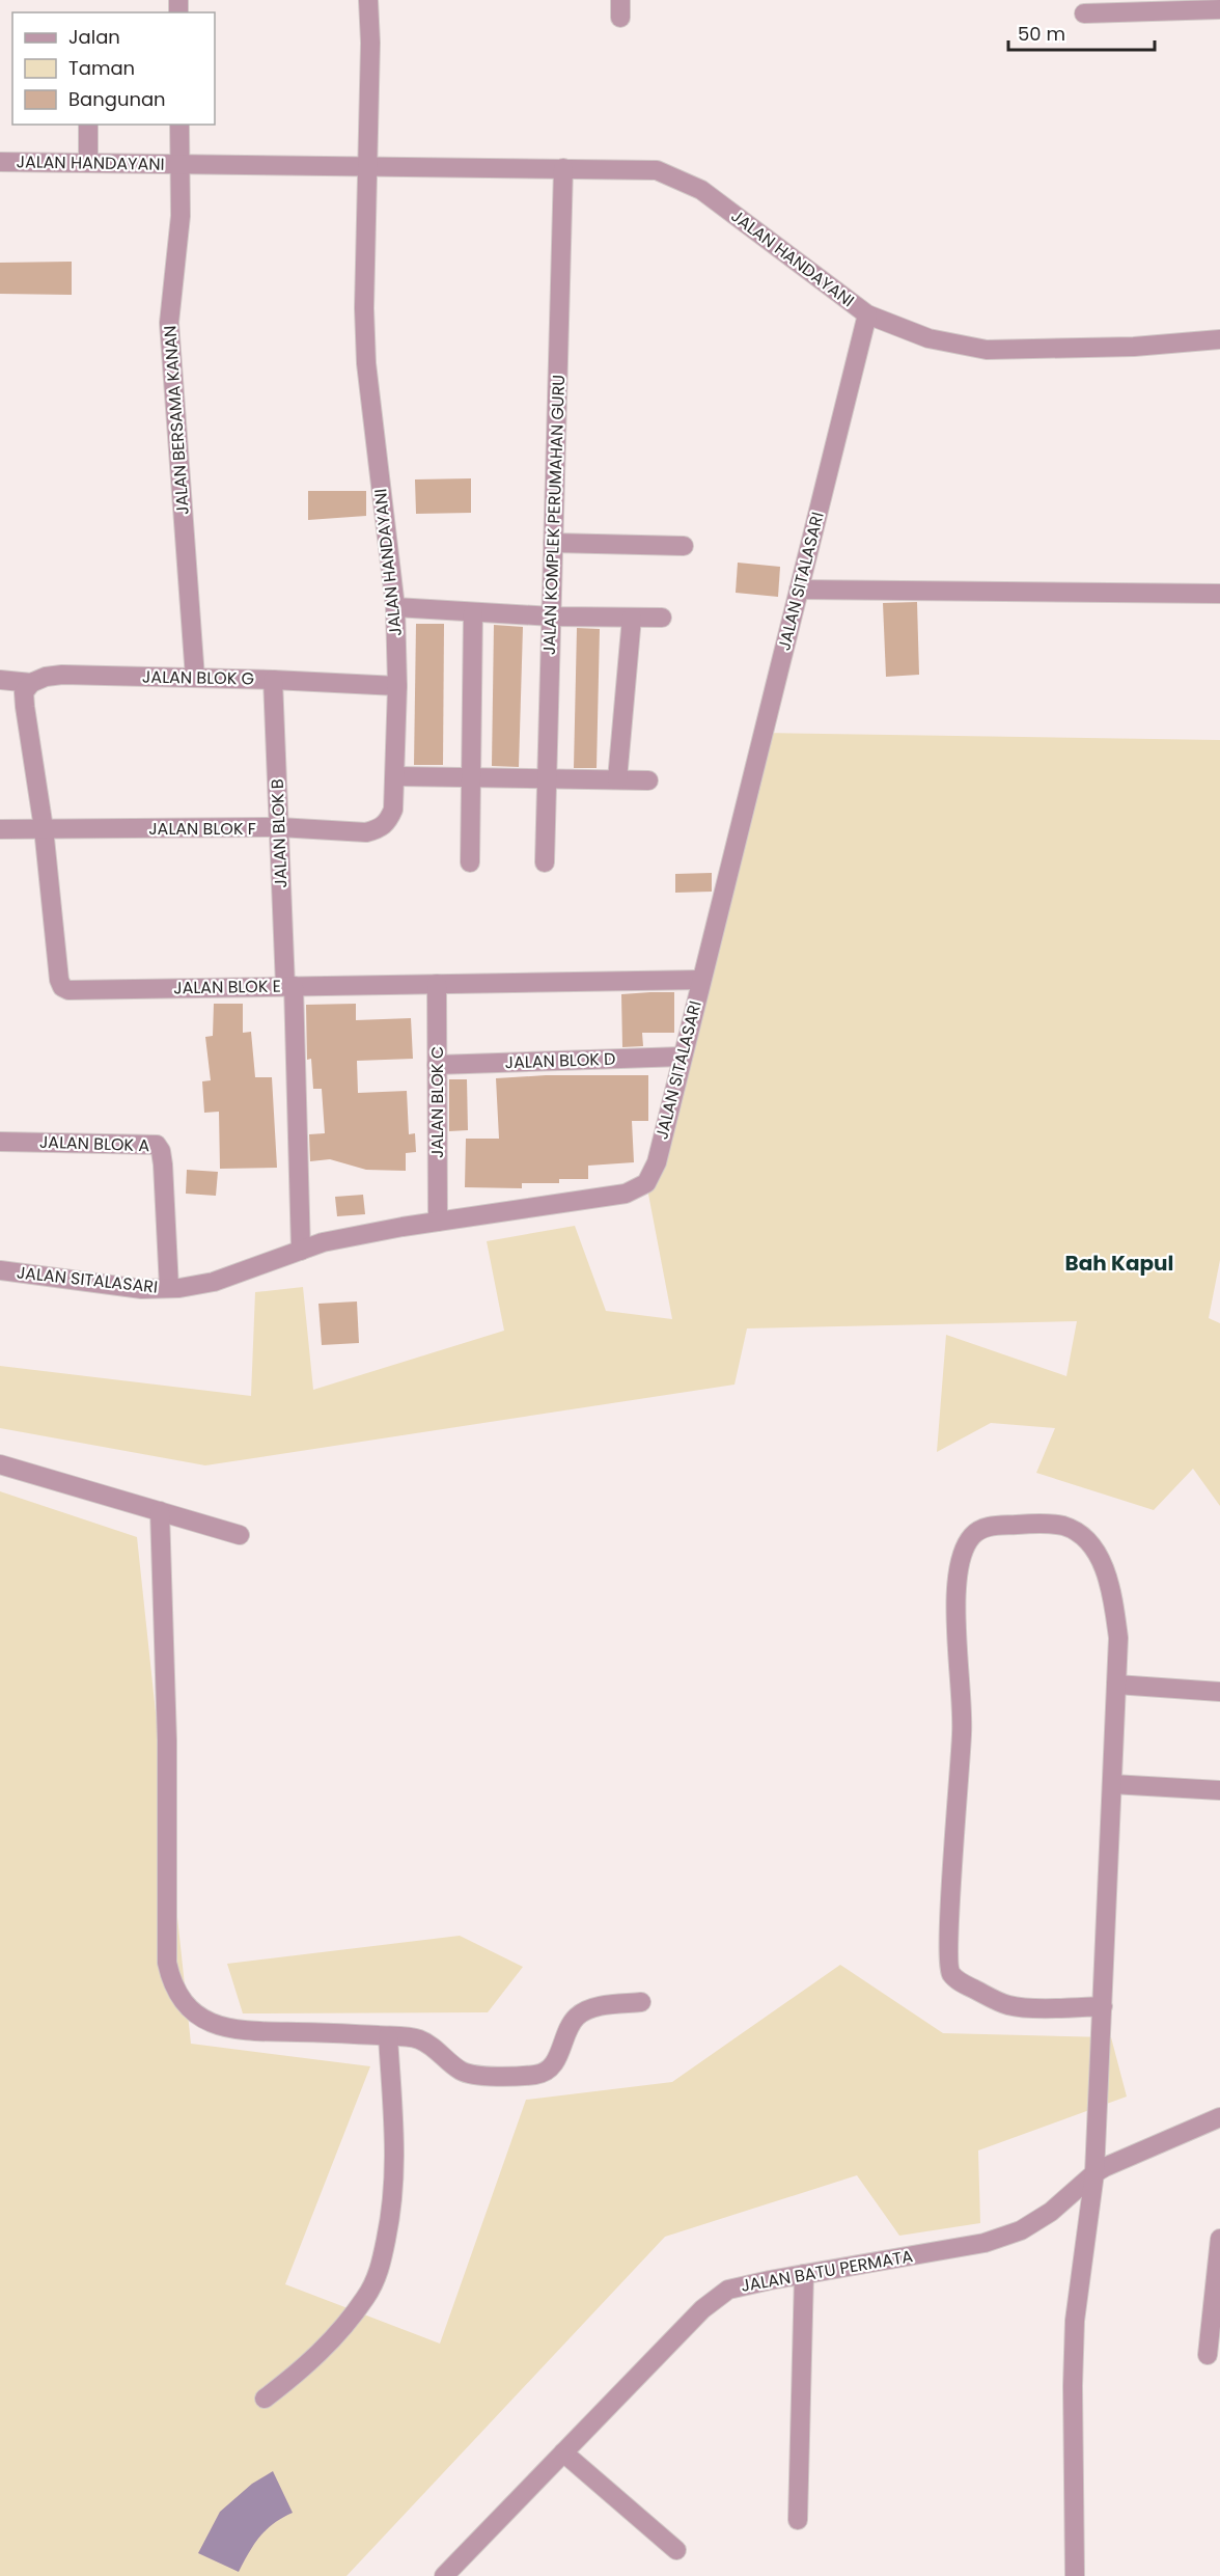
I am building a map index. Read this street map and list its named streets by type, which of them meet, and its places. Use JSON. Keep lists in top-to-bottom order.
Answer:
{
  "streets": {
    "street": [
      "JALAN HANDAYANI",
      "JALAN BERSAMA KANAN",
      "JALAN KOMPLEK PERUMAHAN GURU",
      "JALAN SITALASARI",
      "JALAN BLOK G",
      "JALAN BLOK F",
      "JALAN BLOK B",
      "JALAN BLOK E",
      "JALAN BLOK D",
      "JALAN BLOK C",
      "JALAN BLOK A",
      "JALAN BATU PERMATA"
    ]
  },
  "crossings": [
    ["JALAN HANDAYANI", "JALAN BERSAMA KANAN"],
    ["JALAN HANDAYANI", "JALAN KOMPLEK PERUMAHAN GURU"],
    ["JALAN HANDAYANI", "JALAN SITALASARI"],
    ["JALAN HANDAYANI", "JALAN BLOK G"],
    ["JALAN HANDAYANI", "JALAN BLOK F"],
    ["JALAN BERSAMA KANAN", "JALAN BLOK G"],
    ["JALAN SITALASARI", "JALAN BLOK B"],
    ["JALAN SITALASARI", "JALAN BLOK E"],
    ["JALAN SITALASARI", "JALAN BLOK D"],
    ["JALAN SITALASARI", "JALAN BLOK C"],
    ["JALAN SITALASARI", "JALAN BLOK A"],
    ["JALAN BLOK G", "JALAN BLOK B"],
    ["JALAN BLOK G", "JALAN BLOK E"],
    ["JALAN BLOK F", "JALAN BLOK B"],
    ["JALAN BLOK F", "JALAN BLOK E"],
    ["JALAN BLOK B", "JALAN BLOK E"],
    ["JALAN BLOK E", "JALAN BLOK C"],
    ["JALAN BLOK D", "JALAN BLOK C"]
  ],
  "districts": ["Bah Kapul"],
  "legend": ["Jalan", "Taman", "Bangunan"],
  "scale_bar": "50 m"
}
